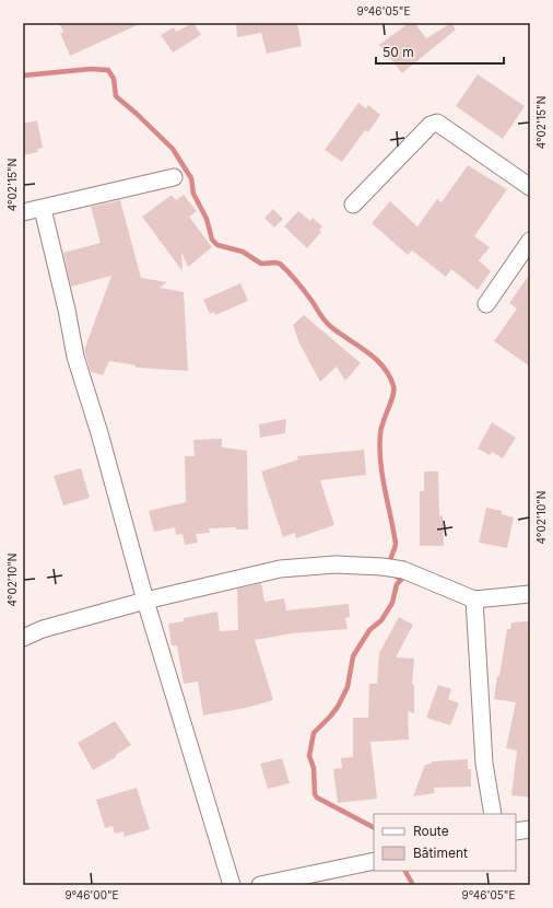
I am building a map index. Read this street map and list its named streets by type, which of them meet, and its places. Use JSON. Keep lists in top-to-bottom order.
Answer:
{
  "legend": ["Route", "Bâtiment"],
  "scale_bar": "50 m",
  "coordinates": [
    "9°46'05\"E",
    "4°02'15\"N",
    "4°02'10\"N",
    "9°46'00\"E"
  ]
}
